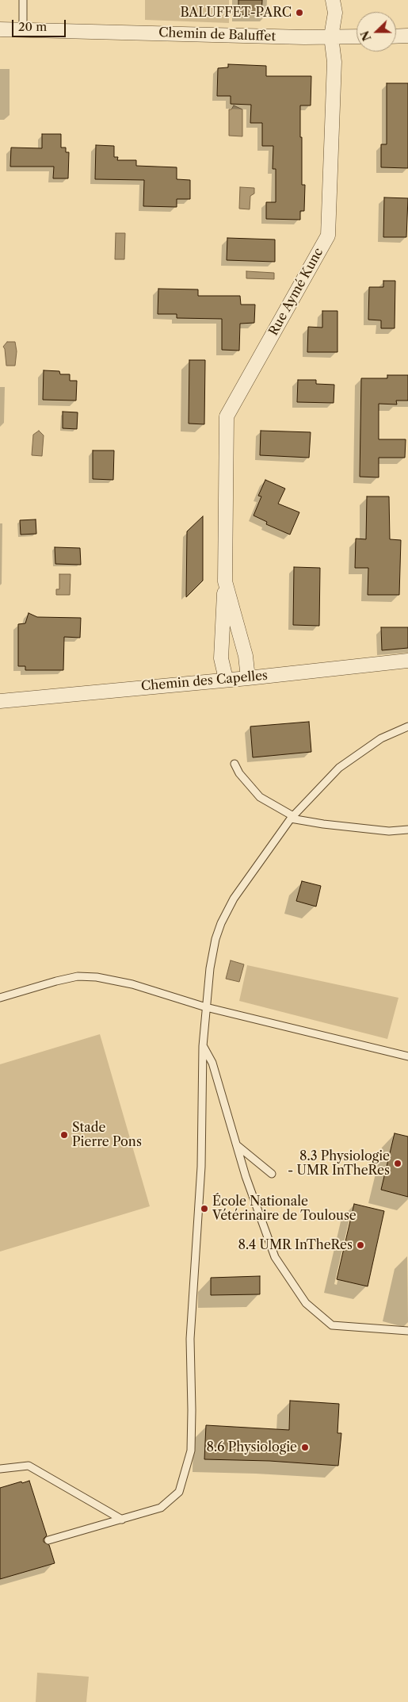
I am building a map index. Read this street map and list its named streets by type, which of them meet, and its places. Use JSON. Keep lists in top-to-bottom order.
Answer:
{
  "streets": {
    "street": ["Chemin de Baluffet", "Rue Aymé Kunc", "Chemin des Capelles"]
  },
  "crossings": [
    ["Chemin de Baluffet", "Rue Aymé Kunc"],
    ["Rue Aymé Kunc", "Chemin des Capelles"]
  ],
  "places": [
    "BALUFFET-PARC",
    "Stade Pierre Pons",
    "8.3 Physiologie - UMR InTheRes",
    "École Nationale Vétérinaire de Toulouse",
    "8.4 UMR InTheRes",
    "8.6 Physiologie"
  ],
  "scale_bar": "20 m",
  "north": "left"
}
